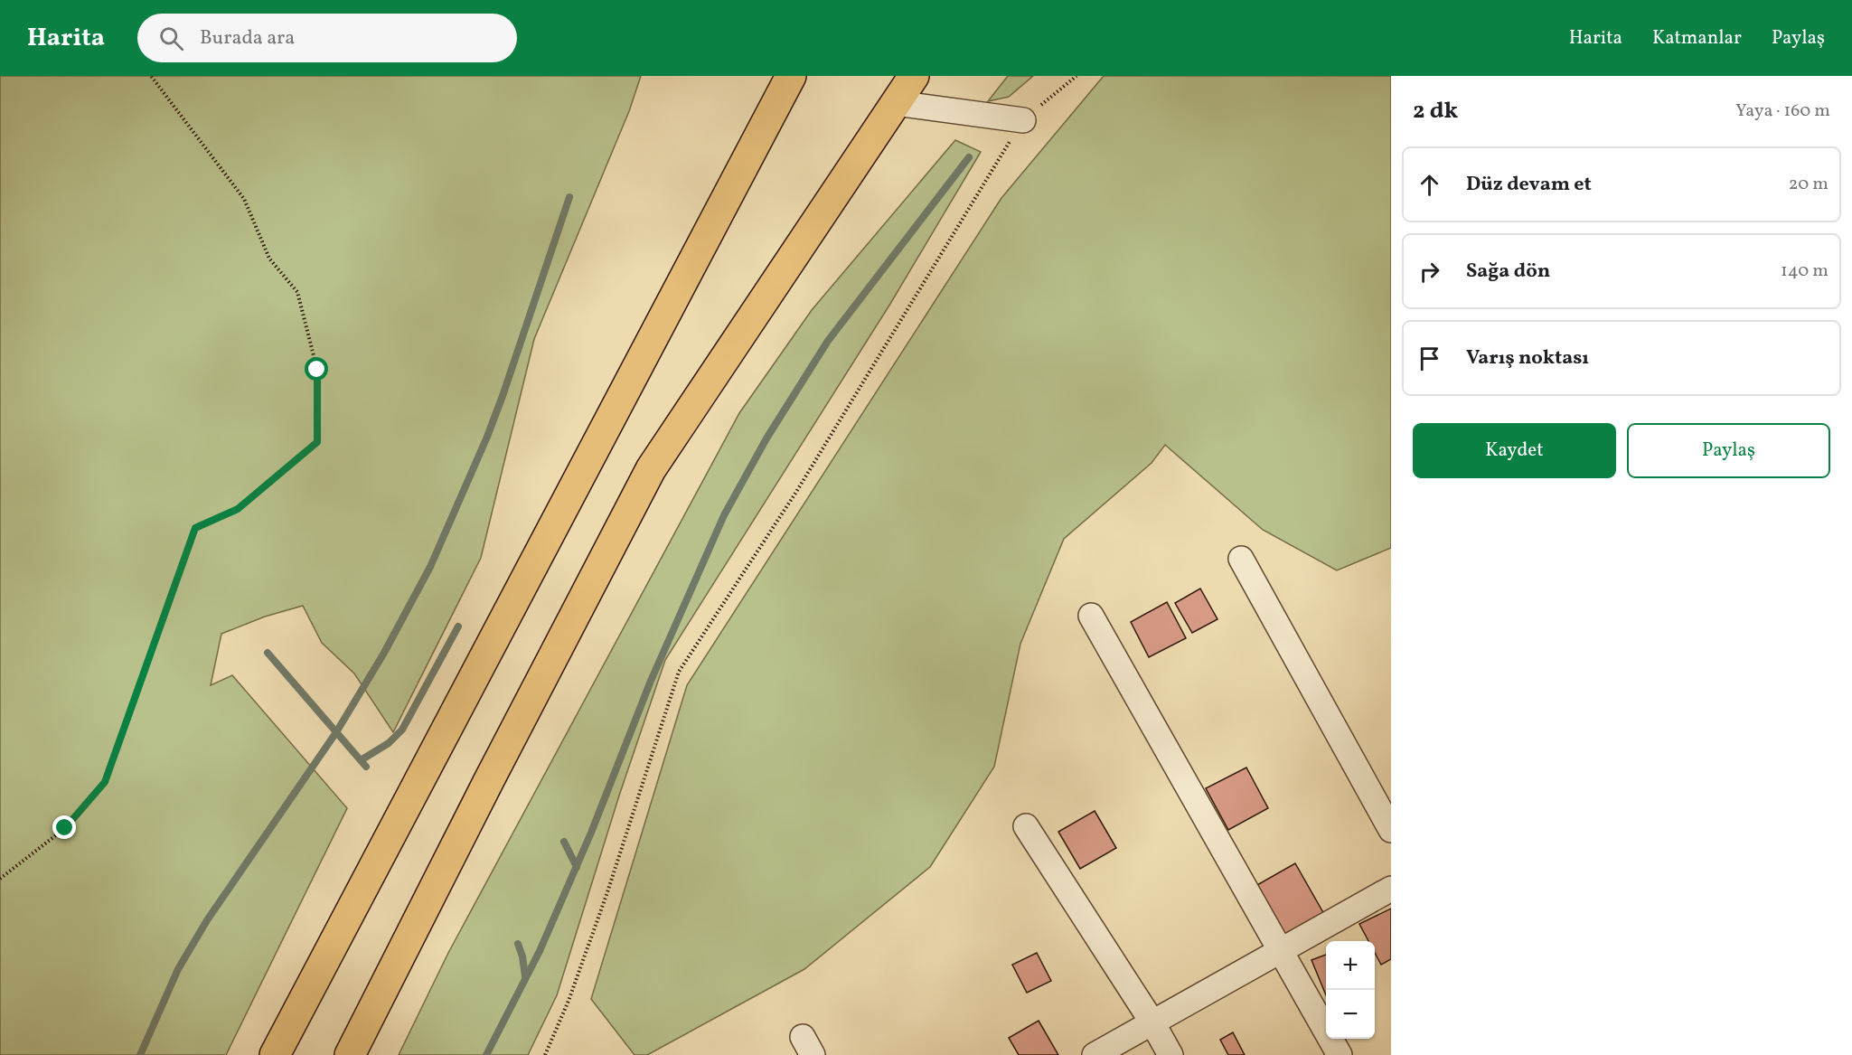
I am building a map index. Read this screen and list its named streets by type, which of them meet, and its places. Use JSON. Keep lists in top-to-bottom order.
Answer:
{
  "page": {
    "header": "Harita",
    "search": "Burada ara",
    "nav": ["Harita", "Katmanlar", "Paylaş"],
    "heading": ["2 dk", "Yaya · 160 m"],
    "list": [
      ["Düz devam et", "20 m"],
      ["Sağa dön", "140 m"],
      "Varış noktası"
    ],
    "buttons": ["Kaydet", "Paylaş"],
    "map_buttons": ["+", "−"]
  }
}
